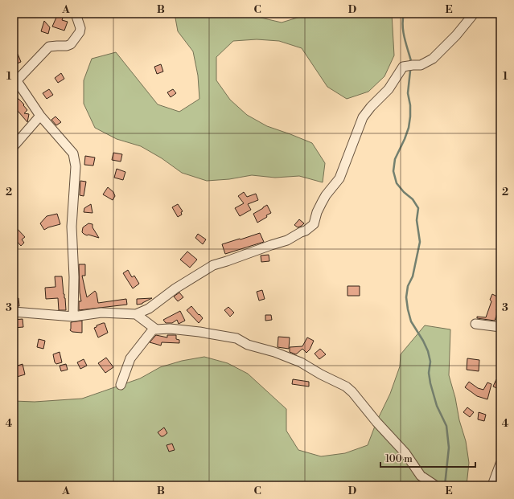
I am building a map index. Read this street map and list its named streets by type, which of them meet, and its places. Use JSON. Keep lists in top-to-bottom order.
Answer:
{
  "scale_bar": "100 m",
  "grid": {
    "columns": [
      "A",
      "B",
      "C",
      "D",
      "E"
    ],
    "rows": [
      "1",
      "2",
      "3",
      "4"
    ]
  }
}
